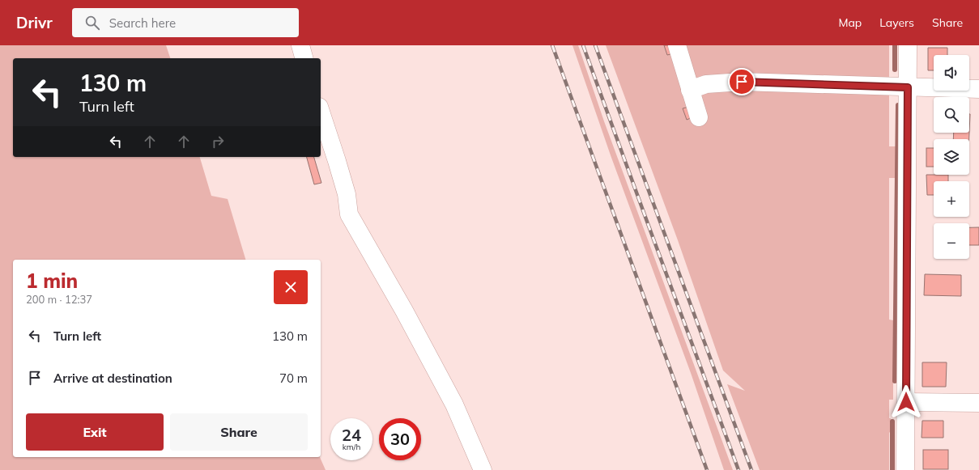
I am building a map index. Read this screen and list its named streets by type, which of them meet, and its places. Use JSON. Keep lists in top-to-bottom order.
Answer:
{
  "page": {
    "header": "Drivr",
    "search": "Search here",
    "nav": ["Map", "Layers", "Share"],
    "map_buttons": ["+", "−"],
    "turn": ["130 m", "Turn left"],
    "heading": ["1 min", "200 m · 12:37"],
    "list": [
      {
        "name": "Turn left",
        "value": "130 m"
      },
      {
        "name": "Arrive at destination",
        "value": "70 m"
      }
    ],
    "buttons": ["Exit", "Share"],
    "speed": "24 km/h",
    "limit": "30"
  }
}
